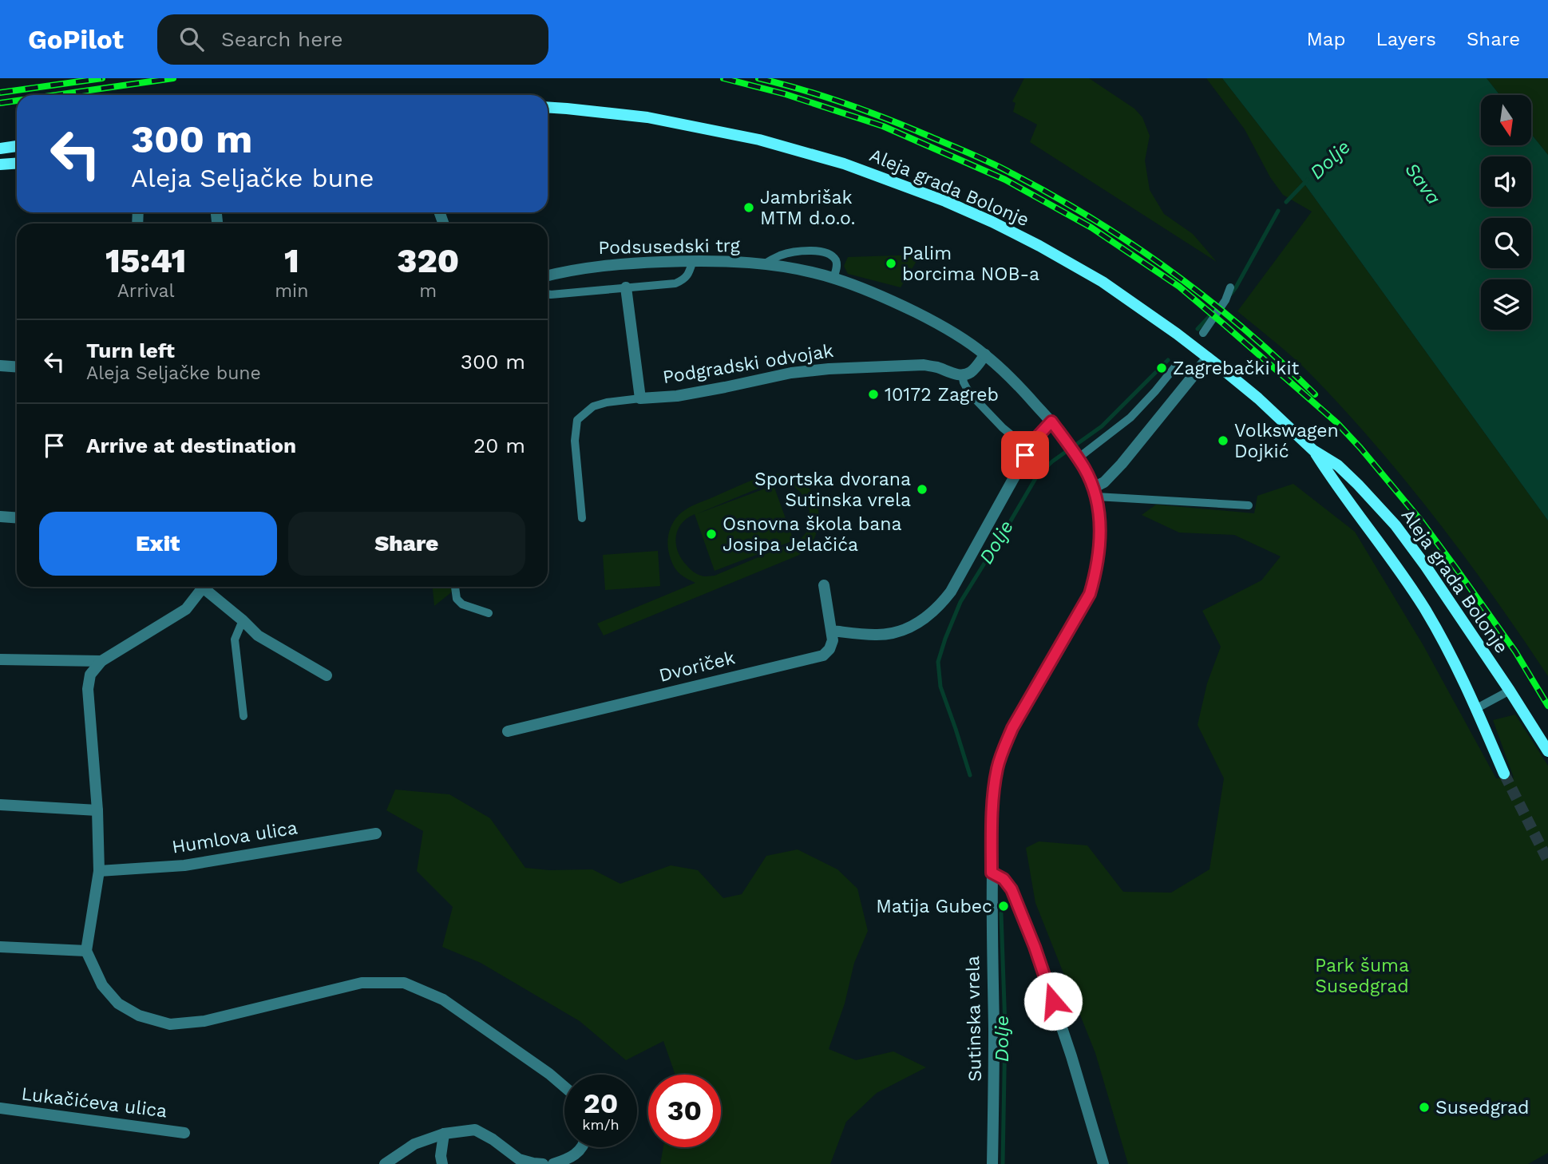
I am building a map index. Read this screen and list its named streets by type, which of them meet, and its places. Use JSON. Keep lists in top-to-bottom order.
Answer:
{
  "streets": {
    "main road": ["Aleja grada Bolonje"],
    "street": [
      "Podsusedski trg",
      "Podgradski odvojak",
      "Dvoriček",
      "Humlova ulica",
      "Sutinska vrela",
      "Lukačićeva ulica"
    ]
  },
  "crossings": [
    ["Podsusedski trg", "Sutinska vrela"]
  ],
  "water": ["Dolje", "Sava"],
  "parks": ["Park šuma Susedgrad"],
  "places": [
    "Jambrišak MTM d.o.o.",
    "Palim borcima NOB-a",
    "Zagrebački kit",
    "10172 Zagreb",
    "Volkswagen Dojkić",
    "Sportska dvorana Sutinska vrela",
    "Osnovna škola bana Josipa Jelačića",
    "Matija Gubec",
    "Susedgrad"
  ],
  "north": "bottom",
  "page": {
    "header": "GoPilot",
    "search": "Search here",
    "nav": ["Map", "Layers", "Share"],
    "turn": ["300 m", "Aleja Seljačke bune"],
    "eta": [
      "15:41",
      "Arrival",
      "1",
      "min",
      "320",
      "m"
    ],
    "list": [
      {
        "name": "Turn left",
        "note": "Aleja Seljačke bune",
        "value": "300 m"
      },
      {
        "name": "Arrive at destination",
        "value": "20 m"
      }
    ],
    "buttons": ["Exit", "Share"],
    "speed": "20 km/h",
    "limit": "30"
  }
}
